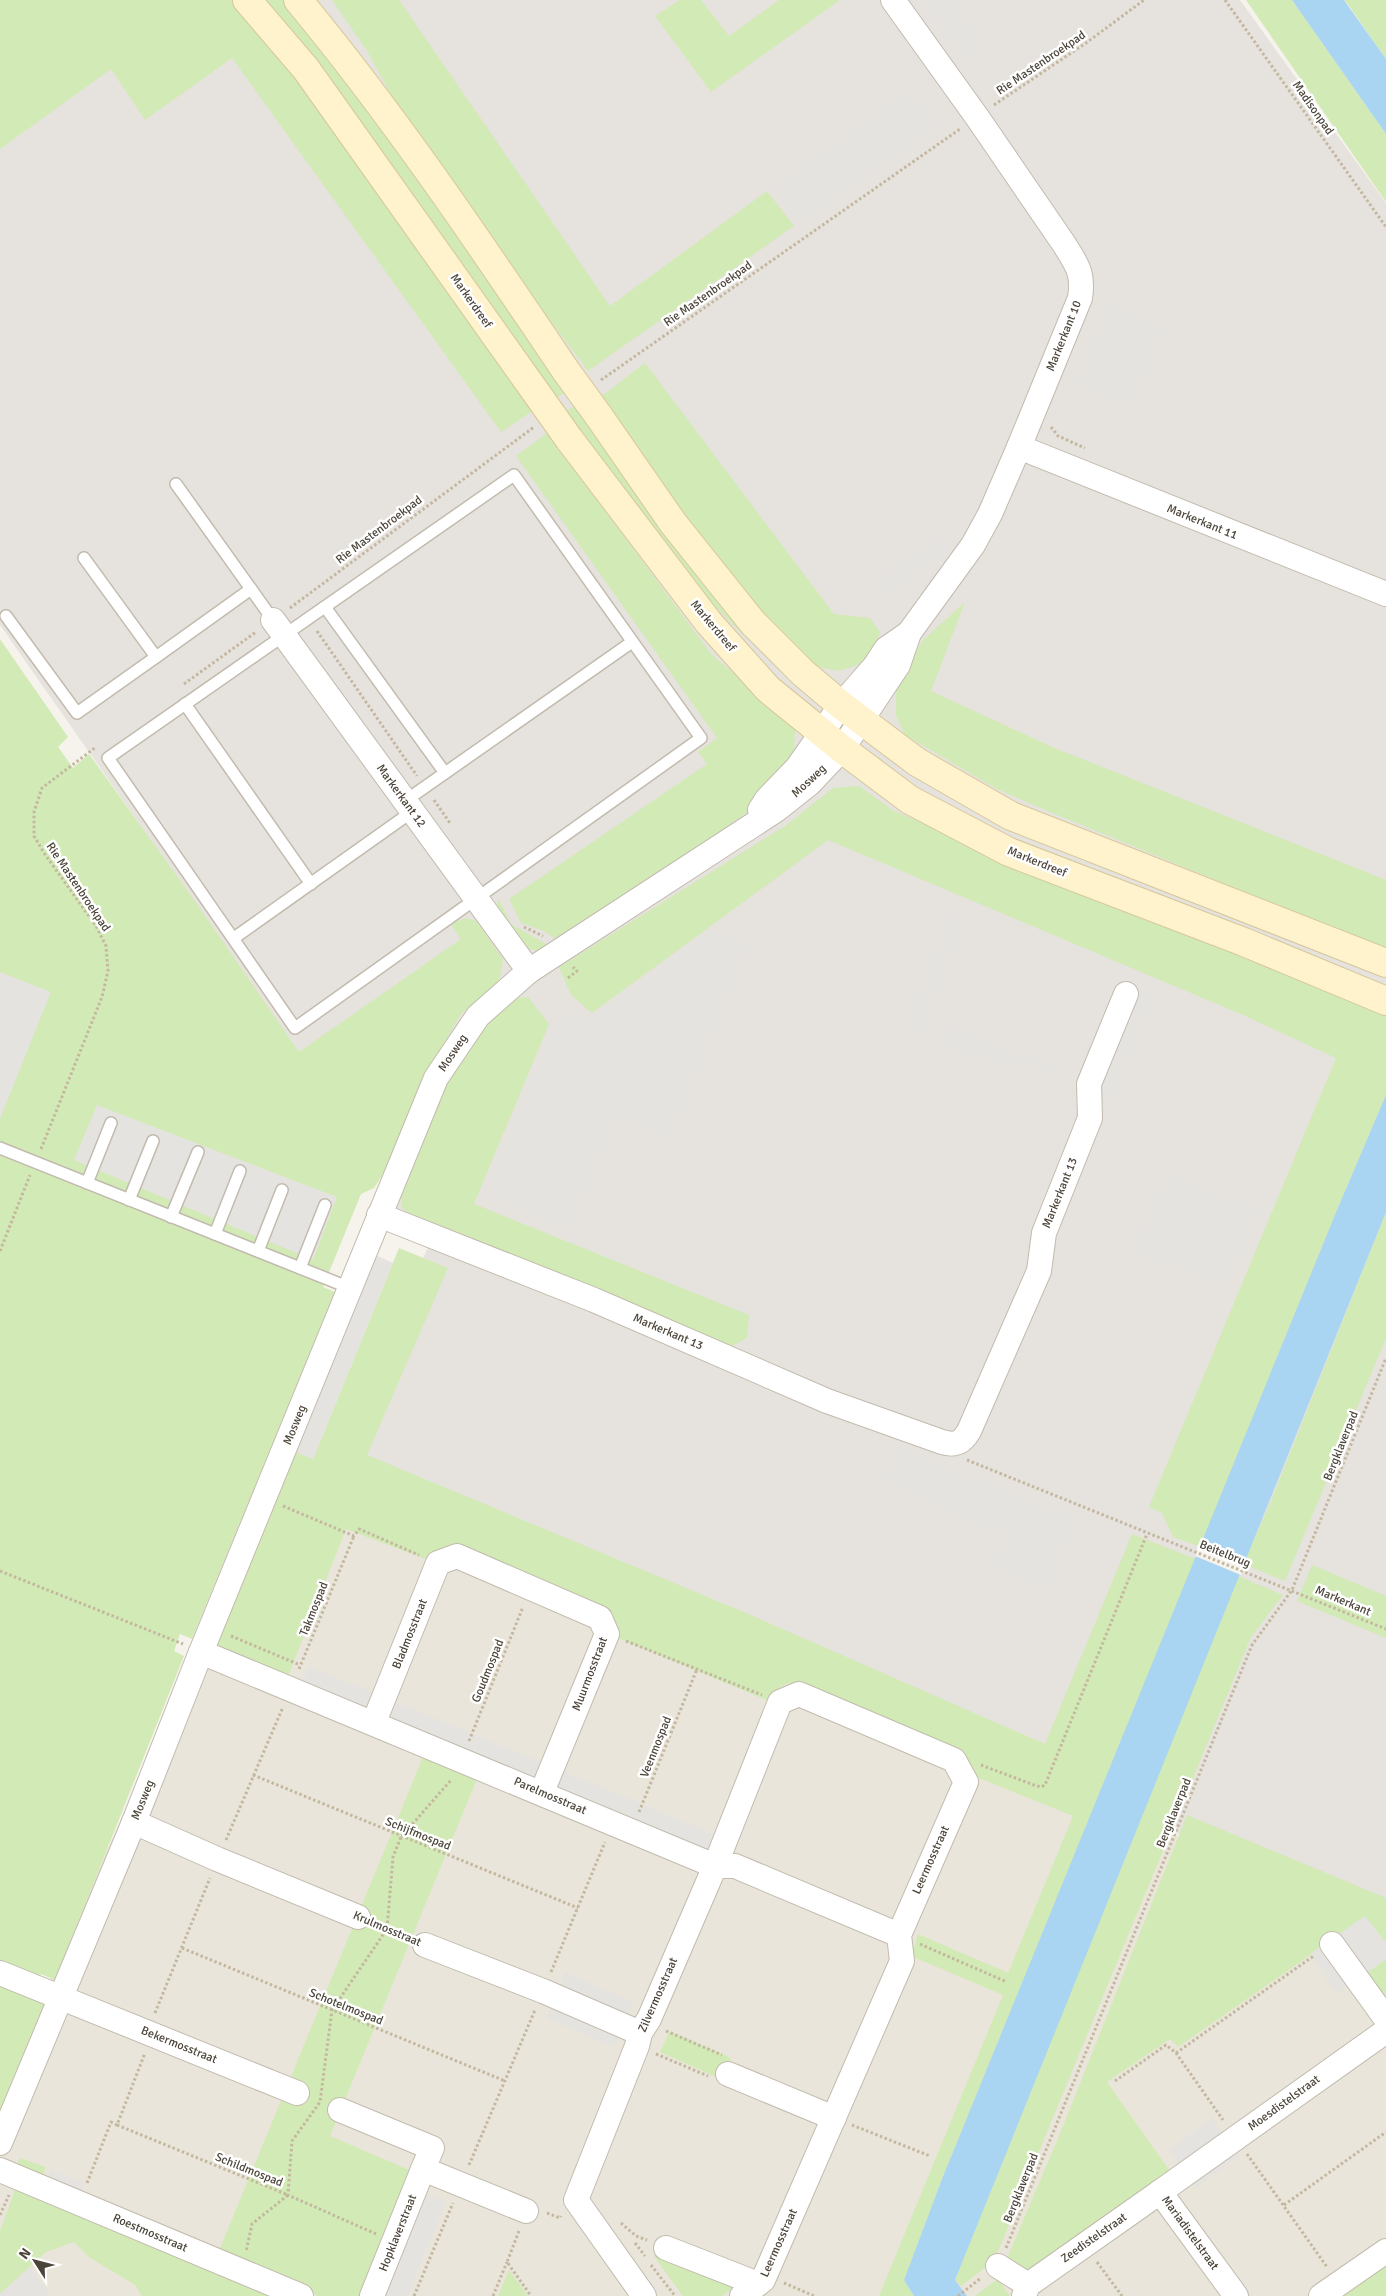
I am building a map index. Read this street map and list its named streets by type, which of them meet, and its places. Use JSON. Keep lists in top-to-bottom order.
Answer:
{
  "streets": {
    "main road": ["Markerdreef"],
    "street": [
      "Markerkant 10",
      "Markerkant 11",
      "Mosweg",
      "Markerkant 12",
      "Markerkant 13",
      "Bladmosstraat",
      "Muurmosstraat",
      "Parelmosstraat",
      "Leermosstraat",
      "Krulmosstraat",
      "Zilvermosstraat",
      "Bekermosstraat",
      "Moesdistelstraat",
      "Roestmosstraat",
      "Hopklaverstraat",
      "Mariadistelstraat",
      "Zeedistelstraat"
    ],
    "path": [
      "Rie Mastenbroekpad",
      "Madisonpad",
      "Bergklaverpad",
      "Beitelbrug",
      "Markerkant",
      "Takmospad",
      "Goudmospad",
      "Veenmospad",
      "Schijfmospad",
      "Schotelmospad",
      "Schildmospad"
    ]
  },
  "crossings": [
    ["Rie Mastenbroekpad", "Markerkant 10"],
    ["Rie Mastenbroekpad", "Markerkant 12"],
    ["Markerdreef", "Mosweg"],
    ["Markerkant 10", "Markerkant 11"],
    ["Markerkant 10", "Mosweg"],
    ["Mosweg", "Markerkant 12"],
    ["Mosweg", "Markerkant 13"],
    ["Mosweg", "Parelmosstraat"],
    ["Mosweg", "Krulmosstraat"],
    ["Mosweg", "Bekermosstraat"],
    ["Bergklaverpad", "Beitelbrug"],
    ["Bergklaverpad", "Markerkant"],
    ["Bergklaverpad", "Zeedistelstraat"],
    ["Beitelbrug", "Markerkant"],
    ["Takmospad", "Parelmosstraat"],
    ["Takmospad", "Schijfmospad"],
    ["Takmospad", "Krulmosstraat"],
    ["Takmospad", "Schotelmospad"],
    ["Takmospad", "Bekermosstraat"],
    ["Takmospad", "Schildmospad"],
    ["Bladmosstraat", "Muurmosstraat"],
    ["Bladmosstraat", "Parelmosstraat"],
    ["Goudmospad", "Muurmosstraat"],
    ["Goudmospad", "Parelmosstraat"],
    ["Goudmospad", "Schijfmospad"],
    ["Muurmosstraat", "Parelmosstraat"],
    ["Veenmospad", "Parelmosstraat"],
    ["Parelmosstraat", "Leermosstraat"],
    ["Parelmosstraat", "Zilvermosstraat"],
    ["Krulmosstraat", "Zilvermosstraat"],
    ["Moesdistelstraat", "Mariadistelstraat"],
    ["Schildmospad", "Roestmosstraat"],
    ["Mariadistelstraat", "Zeedistelstraat"]
  ],
  "north": "top left"
}
